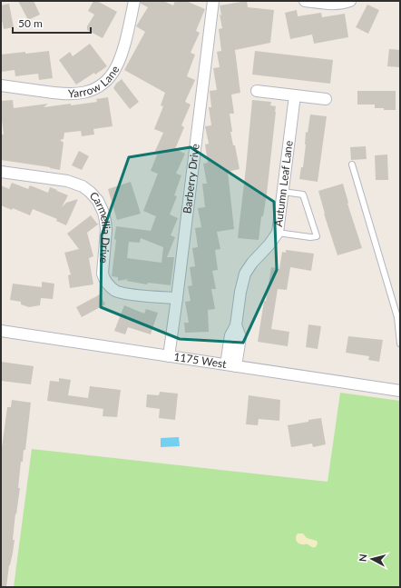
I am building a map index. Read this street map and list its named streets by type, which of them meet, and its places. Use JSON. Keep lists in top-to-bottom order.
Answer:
{
  "streets": {
    "street": [
      "Yarrow Lane",
      "Barberry Drive",
      "Autumn Leaf Lane",
      "Carmellia Drive",
      "1175 West"
    ]
  },
  "crossings": [
    ["Barberry Drive", "Carmellia Drive"],
    ["Barberry Drive", "1175 West"],
    ["Autumn Leaf Lane", "1175 West"]
  ],
  "scale_bar": "50 m",
  "north": "left"
}
